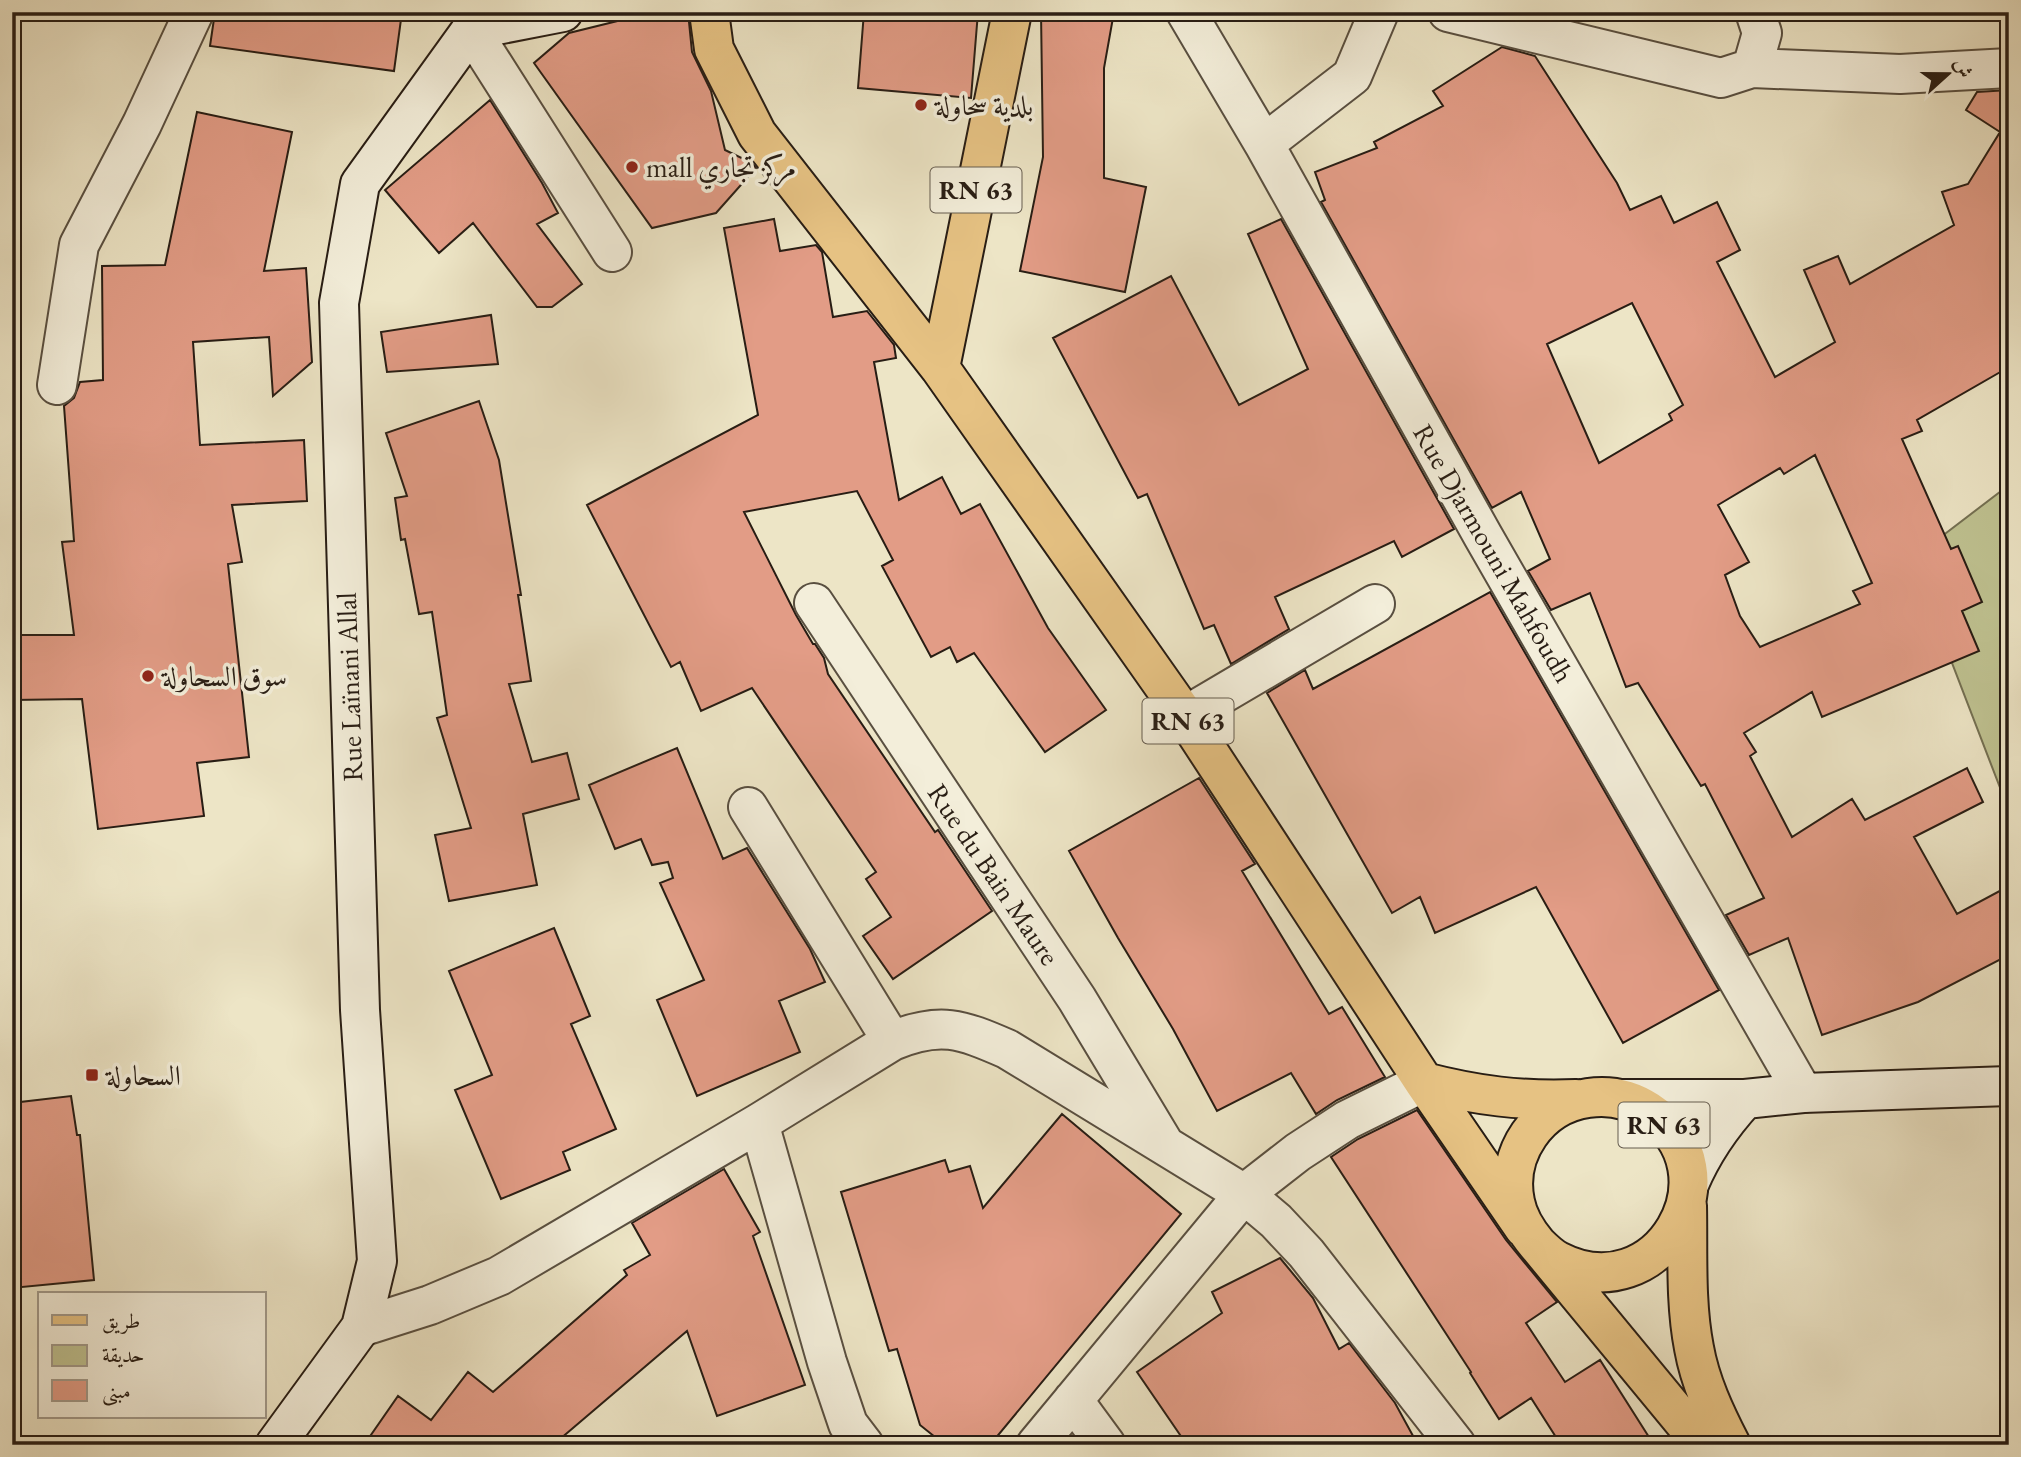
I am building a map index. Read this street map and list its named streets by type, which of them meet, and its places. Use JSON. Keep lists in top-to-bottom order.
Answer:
{
  "streets": {
    "main road": ["RN 63"],
    "street": ["Rue Djarmouni Mahfoudh", "Rue Laïnani Allal", "Rue du Bain Maure"]
  },
  "places": {
    "other": ["بلدية سحاولة", "mall مركز تجاري", "سوق السحاولة"],
    "transit": ["السحاولة"]
  },
  "legend": ["طريق", "حديقة", "مبنى"],
  "north": "right"
}
